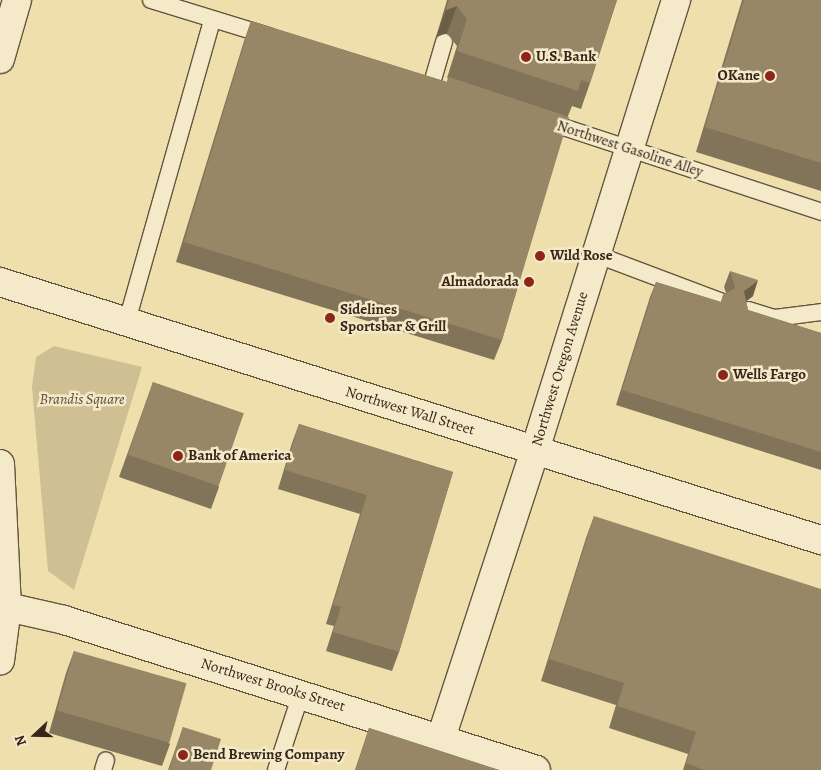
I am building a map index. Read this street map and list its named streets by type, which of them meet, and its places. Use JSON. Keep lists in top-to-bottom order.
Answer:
{
  "streets": {
    "street": ["Northwest Oregon Avenue", "Northwest Wall Street", "Northwest Brooks Street"],
    "lane": ["Northwest Gasoline Alley"]
  },
  "crossings": [
    ["Northwest Gasoline Alley", "Northwest Oregon Avenue"],
    ["Northwest Oregon Avenue", "Northwest Wall Street"],
    ["Northwest Oregon Avenue", "Northwest Brooks Street"]
  ],
  "parks": ["Brandis Square"],
  "places": [
    "U.S. Bank",
    "OKane",
    "Wild Rose",
    "Almadorada",
    "Sidelines Sportsbar & Grill",
    "Wells Fargo",
    "Bank of America",
    "Bend Brewing Company"
  ],
  "north": "left"
}
